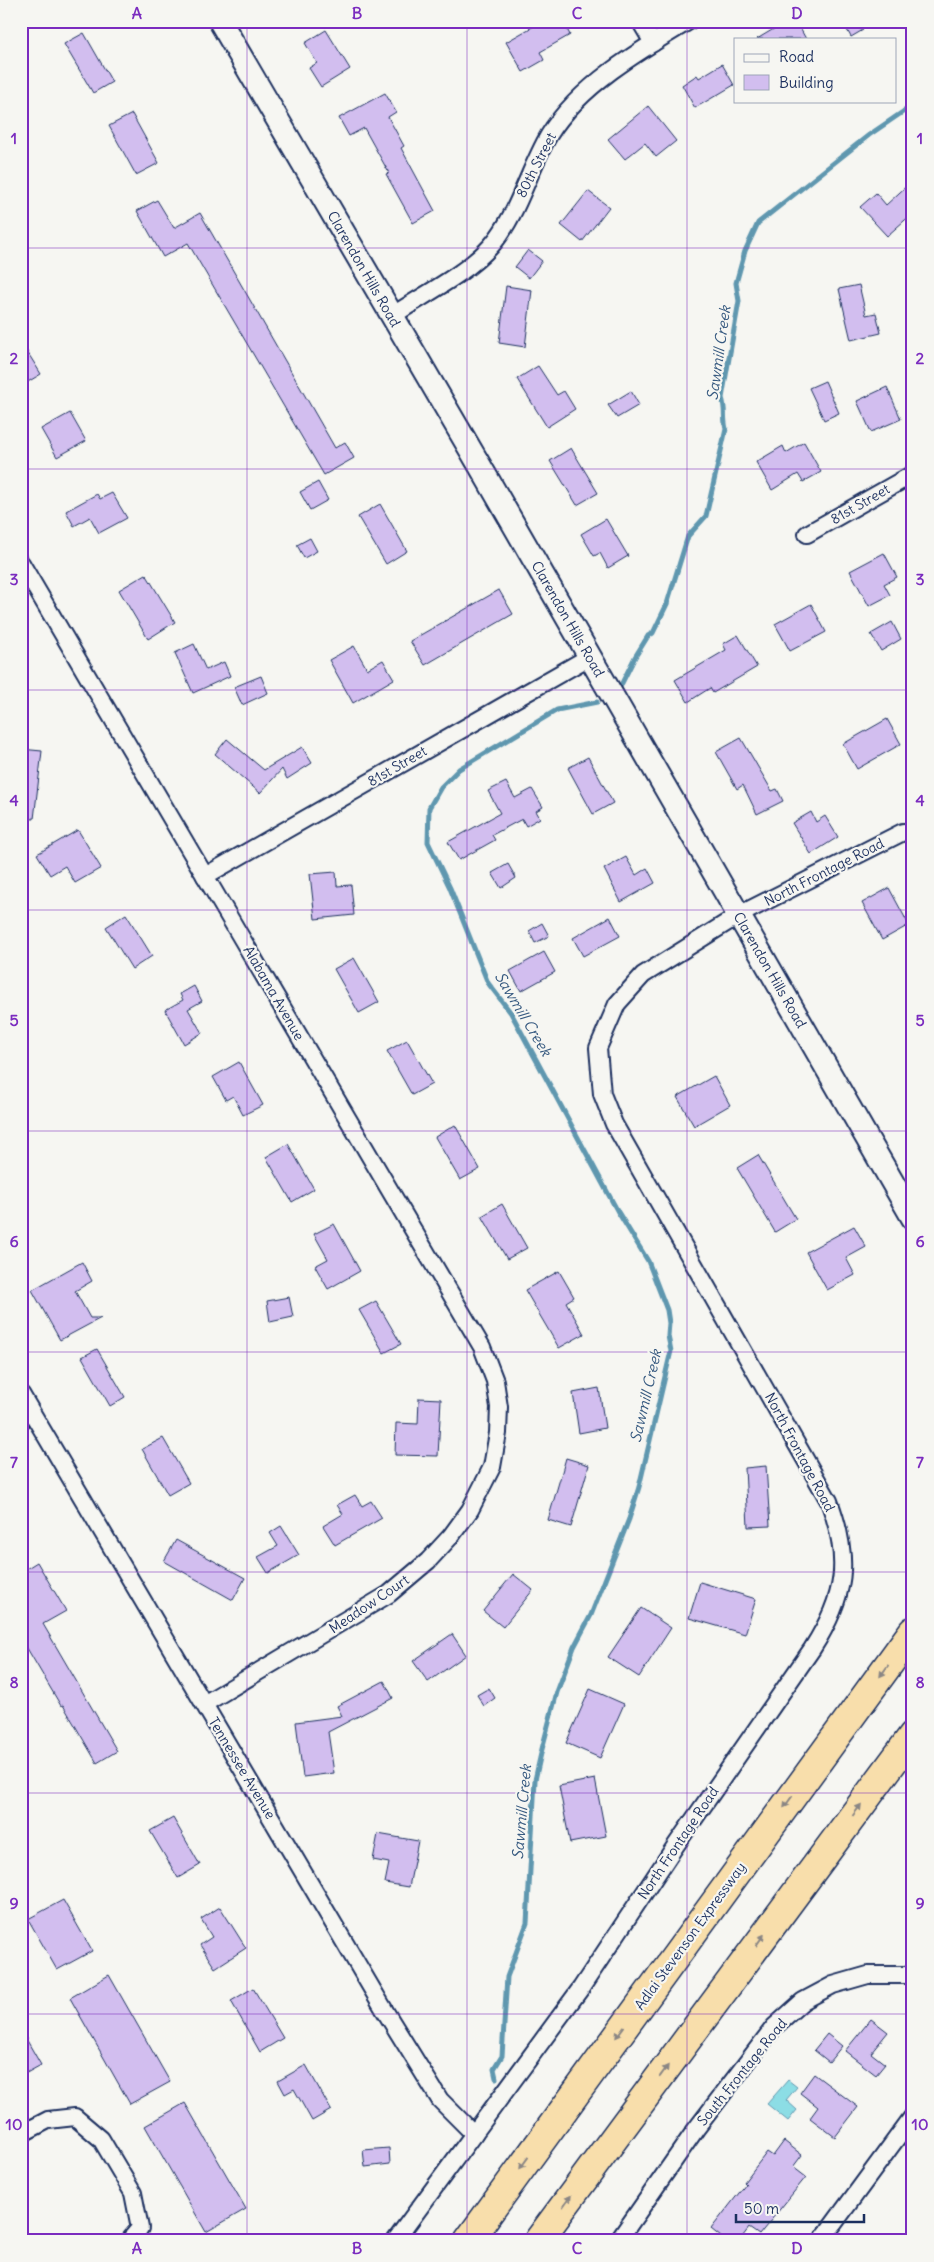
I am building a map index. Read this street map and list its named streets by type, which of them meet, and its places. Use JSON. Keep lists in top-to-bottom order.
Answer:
{
  "streets": {
    "highway": ["Adlai Stevenson Expressway"],
    "street": [
      "80th Street",
      "Clarendon Hills Road",
      "81st Street",
      "North Frontage Road",
      "Alabama Avenue",
      "Meadow Court",
      "Tennessee Avenue",
      "South Frontage Road"
    ]
  },
  "crossings": [
    ["80th Street", "Clarendon Hills Road"],
    ["Clarendon Hills Road", "81st Street"],
    ["Clarendon Hills Road", "North Frontage Road"],
    ["81st Street", "Alabama Avenue"],
    ["North Frontage Road", "Tennessee Avenue"],
    ["Alabama Avenue", "Meadow Court"],
    ["Meadow Court", "Tennessee Avenue"]
  ],
  "water": ["Sawmill Creek"],
  "legend": ["Road", "Building"],
  "scale_bar": "50 m",
  "grid": {
    "columns": [
      "A",
      "B",
      "C",
      "D"
    ],
    "rows": [
      "1",
      "2",
      "3",
      "4",
      "5",
      "6",
      "7",
      "8",
      "9",
      "10"
    ]
  }
}
